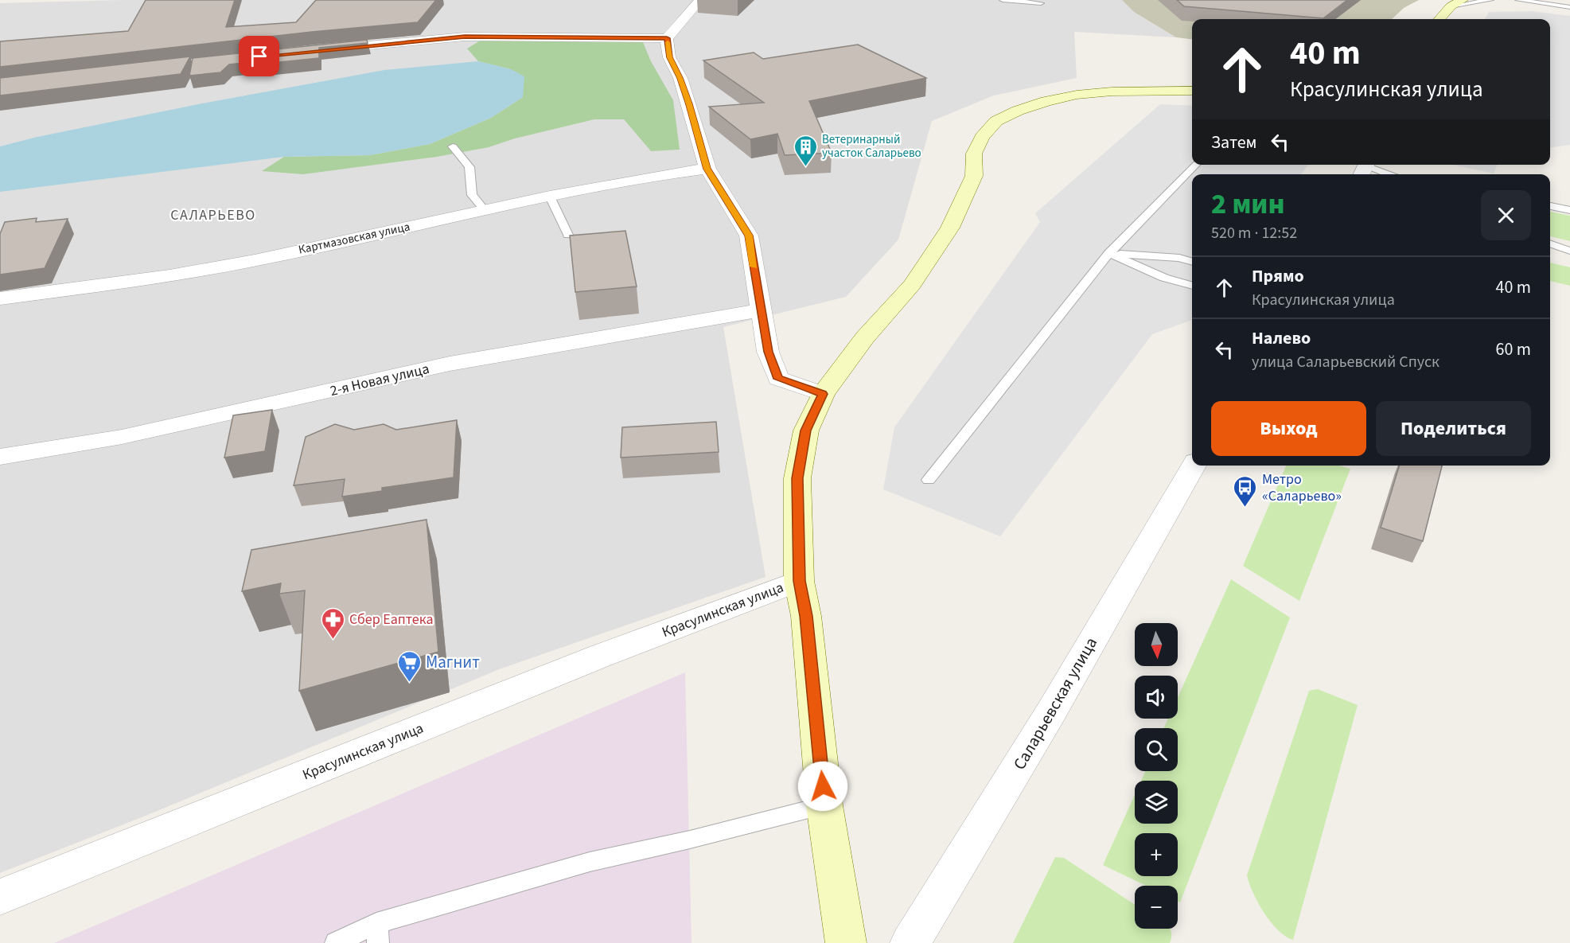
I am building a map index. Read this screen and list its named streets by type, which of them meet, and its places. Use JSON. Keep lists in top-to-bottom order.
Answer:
{
  "streets": {
    "street": [
      "Картмазовская улица",
      "2-я Новая улица",
      "Красулинская улица",
      "Саларьевская улица"
    ]
  },
  "districts": ["САЛАРЬЕВО"],
  "places": {
    "building": ["Ветеринарный участок Саларьево"],
    "bus stop": ["Метро «Саларьево»"],
    "pharmacy": ["Сбер Еаптека"],
    "supermarket": ["Магнит"]
  },
  "north": "bottom",
  "page": {
    "turn": ["40 m", "Красулинская улица"],
    "then": "Затем",
    "heading": ["2 мин", "520 m · 12:52"],
    "list": [
      {
        "name": "Прямо",
        "note": "Красулинская улица",
        "value": "40 m"
      },
      {
        "name": "Налево",
        "note": "улица Саларьевский Спуск",
        "value": "60 m"
      }
    ],
    "buttons": ["Выход", "Поделиться"],
    "map_buttons": ["+", "−"]
  }
}
